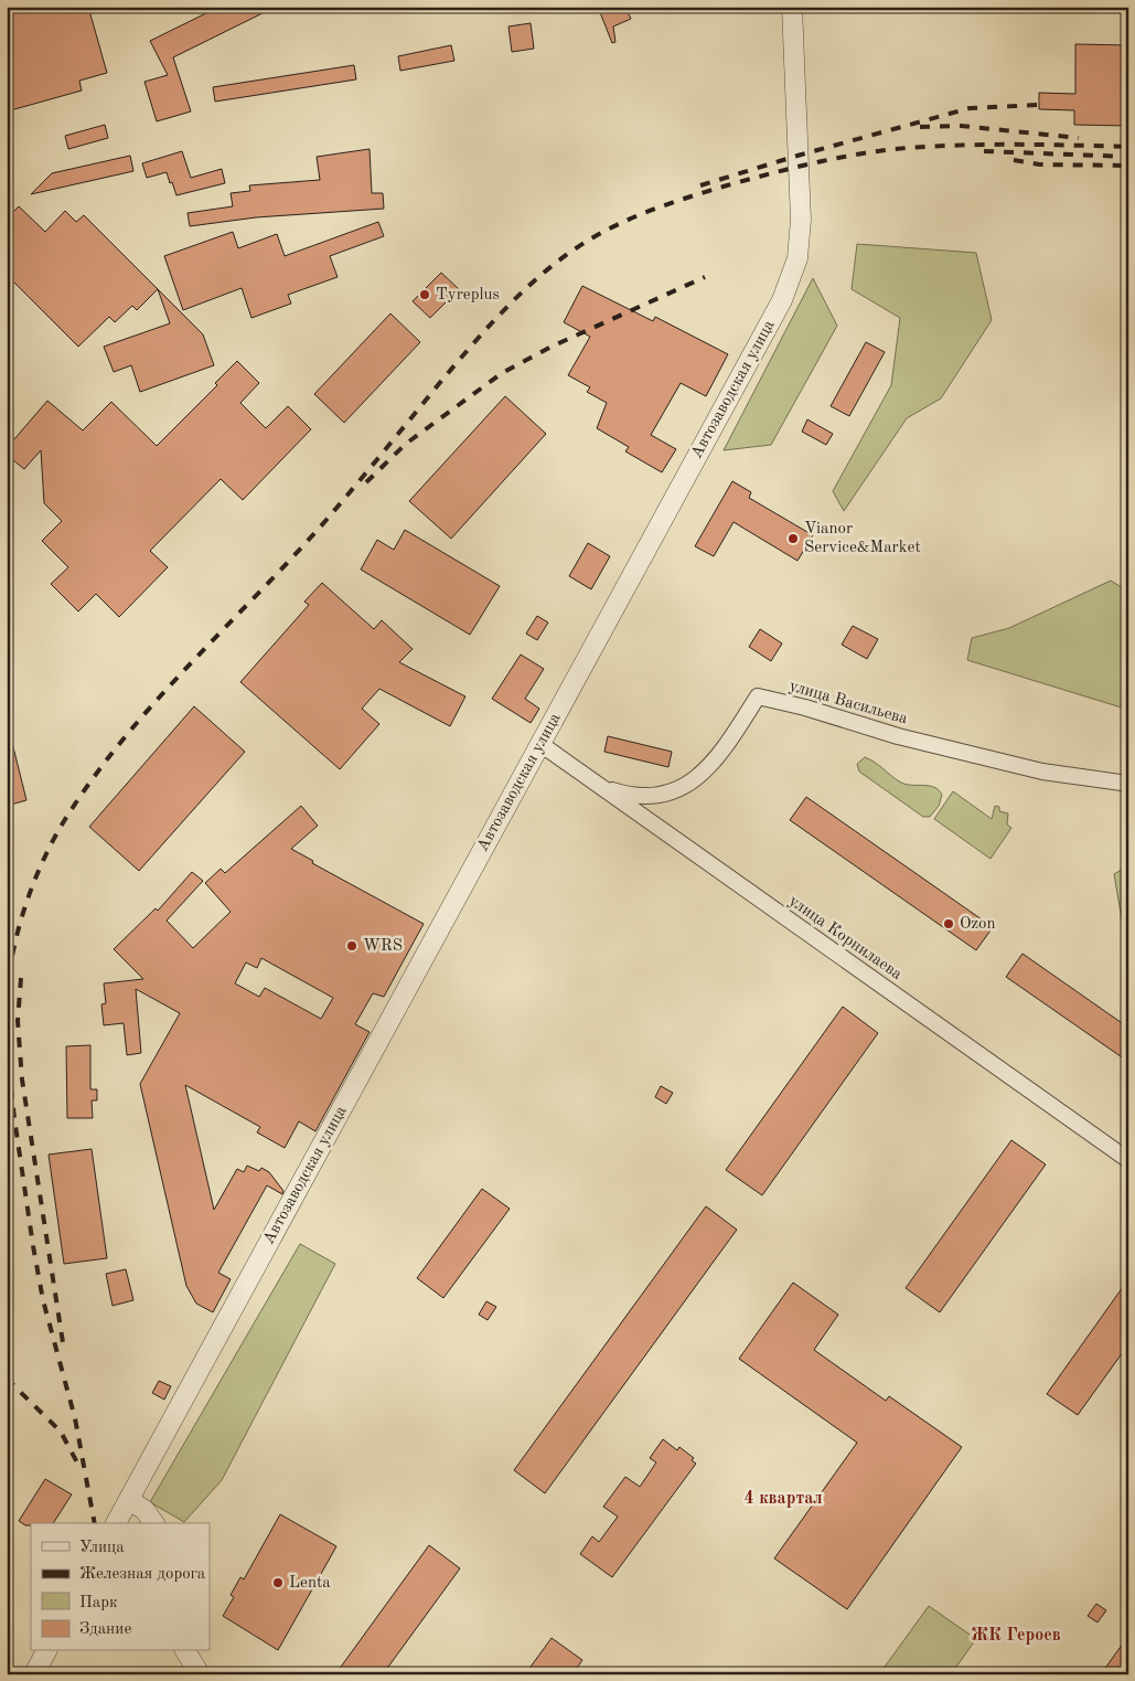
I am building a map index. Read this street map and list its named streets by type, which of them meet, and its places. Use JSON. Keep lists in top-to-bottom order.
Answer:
{
  "streets": {
    "street": ["Автозаводская улица", "улица Васильева", "улица Корнилаева"]
  },
  "crossings": [
    ["Автозаводская улица", "улица Корнилаева"],
    ["улица Васильева", "улица Корнилаева"]
  ],
  "districts": ["4 квартал", "ЖК Героев"],
  "places": [
    "Tyreplus",
    "Vianor Service&Market",
    "Ozon",
    "WRS",
    "Lenta"
  ],
  "legend": [
    "Улица",
    "Железная дорога",
    "Парк",
    "Здание"
  ]
}
